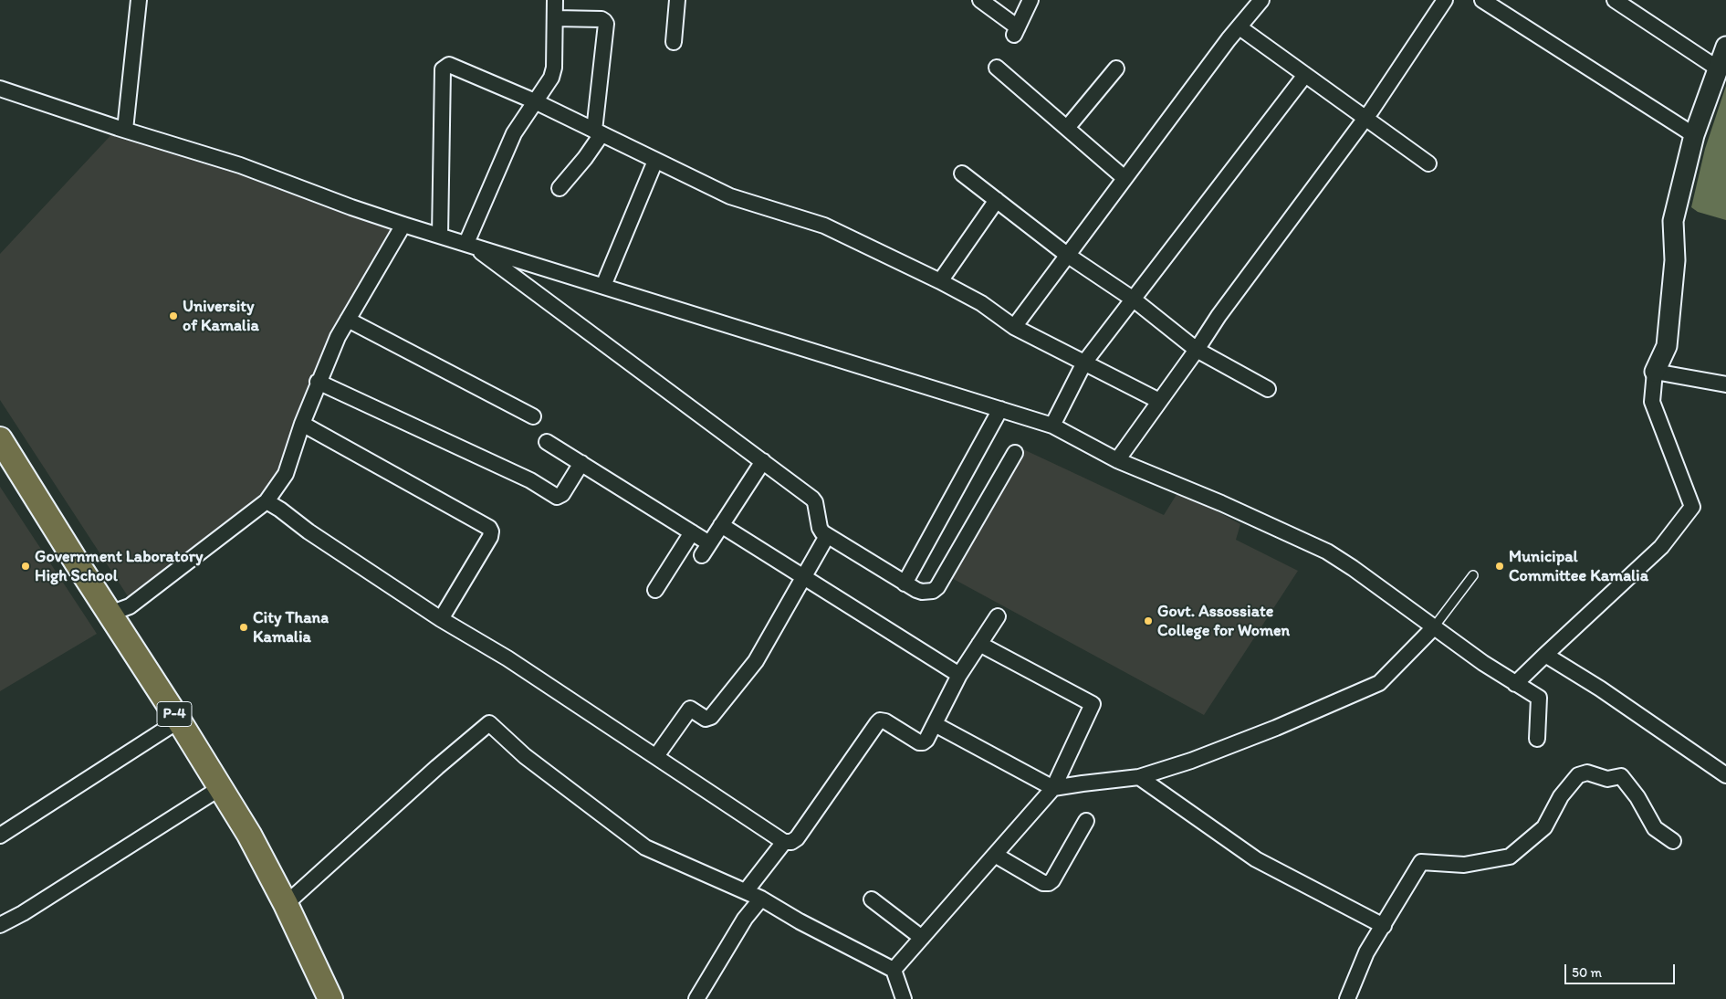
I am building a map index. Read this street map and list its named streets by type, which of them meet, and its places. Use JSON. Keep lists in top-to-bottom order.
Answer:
{
  "streets": {
    "main road": ["P-4"]
  },
  "places": [
    "University of Kamalia",
    "Government Laboratory High School",
    "Municipal Committee Kamalia",
    "Govt. Assossiate College for Women",
    "City Thana Kamalia"
  ],
  "scale_bar": "50 m"
}
